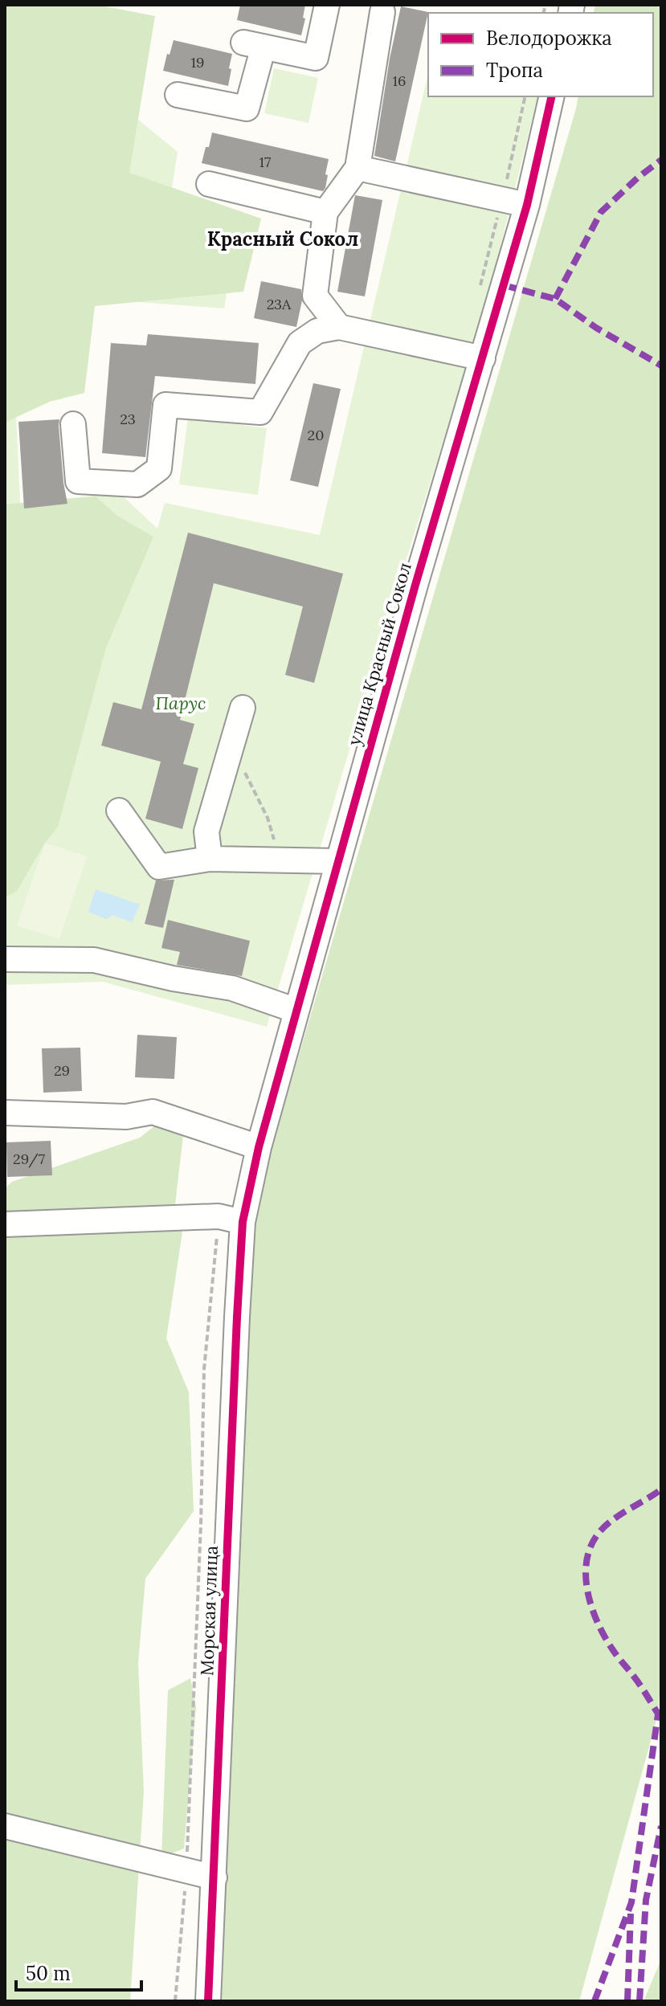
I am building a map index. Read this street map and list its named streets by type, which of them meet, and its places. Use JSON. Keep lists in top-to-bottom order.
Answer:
{
  "streets": {
    "street": ["улица Красный Сокол", "Морская улица"]
  },
  "crossings": [
    ["улица Красный Сокол", "Морская улица"]
  ],
  "districts": ["Красный Сокол"],
  "parks": ["Парус"],
  "house_numbers": [
    "19",
    "16",
    "17",
    "23А",
    "23",
    "20",
    "29",
    "29/7"
  ],
  "legend": ["Велодорожка", "Тропа"],
  "scale_bar": "50 m"
}
